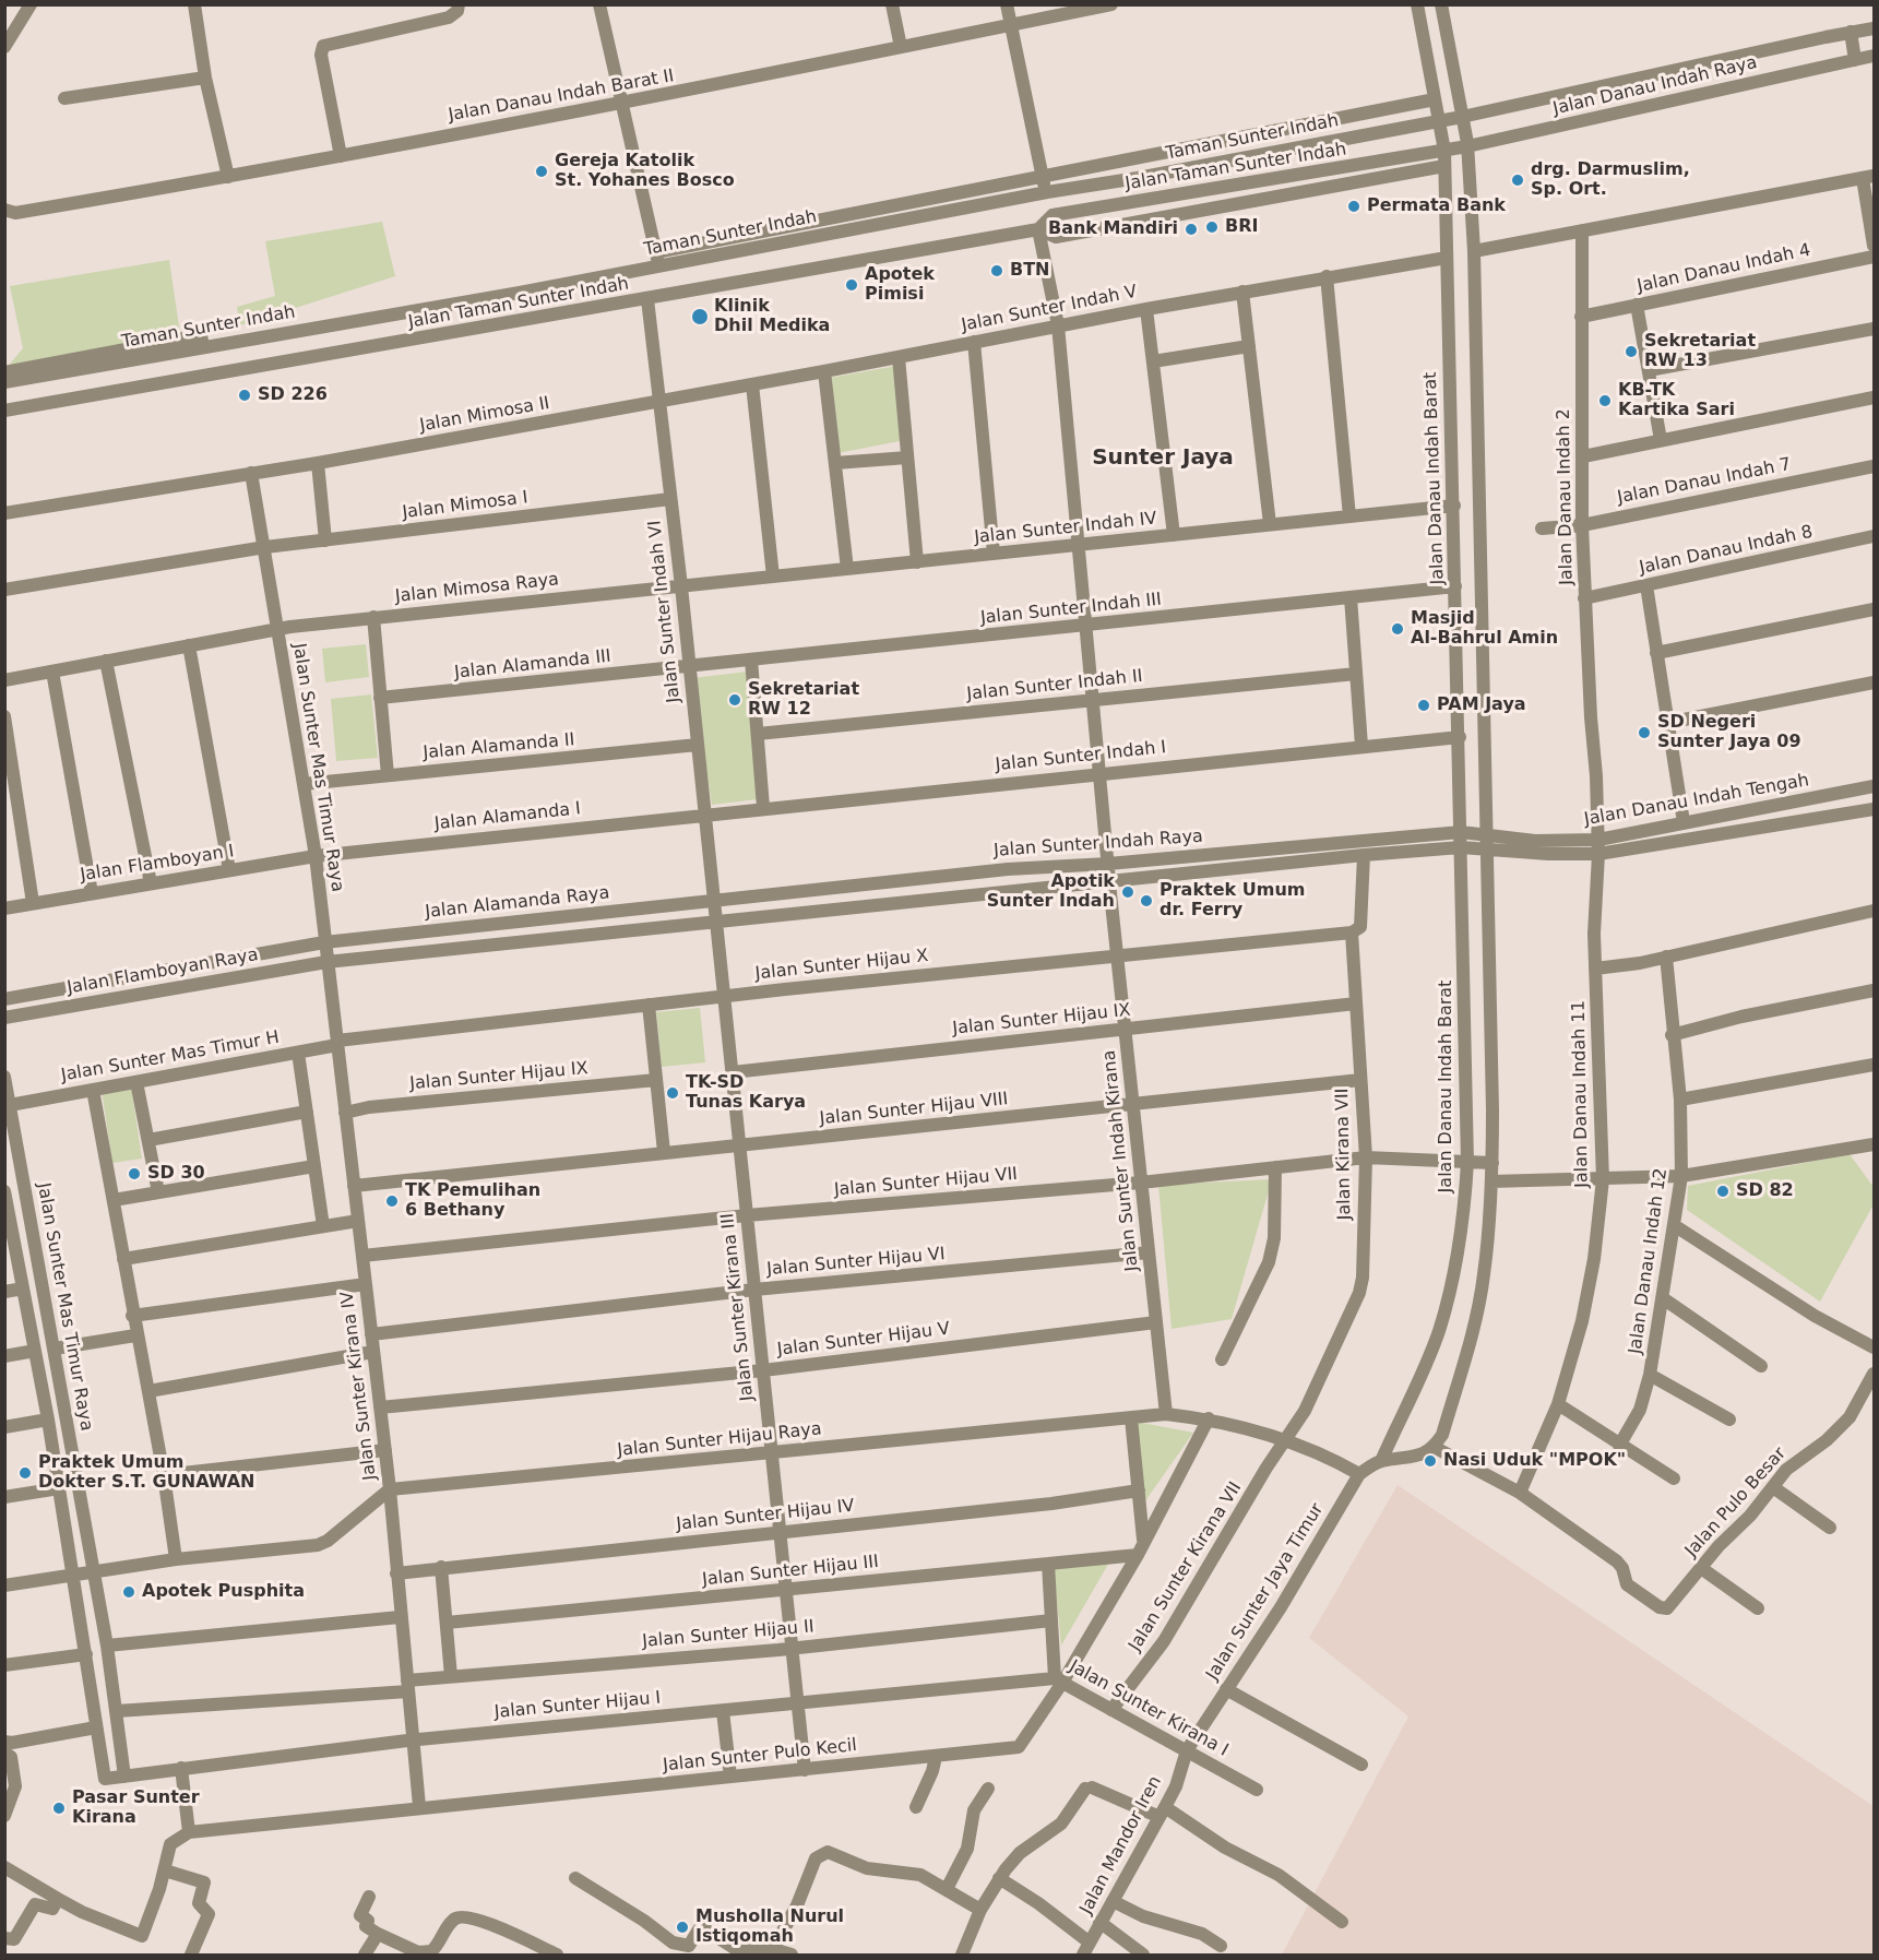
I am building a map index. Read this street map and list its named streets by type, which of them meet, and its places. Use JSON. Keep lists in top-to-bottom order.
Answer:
{
  "streets": {
    "street": [
      "Jalan Danau Indah Raya",
      "Jalan Danau Indah Barat II",
      "Taman Sunter Indah",
      "Jalan Taman Sunter Indah",
      "Jalan Danau Indah 4",
      "Jalan Sunter Indah V",
      "Jalan Mimosa II",
      "Jalan Danau Indah Barat",
      "Jalan Danau Indah 7",
      "Jalan Danau Indah 2",
      "Jalan Mimosa I",
      "Jalan Sunter Indah IV",
      "Jalan Danau Indah 8",
      "Jalan Mimosa Raya",
      "Jalan Sunter Indah III",
      "Jalan Sunter Indah VI",
      "Jalan Alamanda III",
      "Jalan Sunter Indah II",
      "Jalan Alamanda II",
      "Jalan Sunter Indah I",
      "Jalan Sunter Mas Timur Raya",
      "Jalan Danau Indah Tengah",
      "Jalan Alamanda I",
      "Jalan Sunter Indah Raya",
      "Jalan Flamboyan I",
      "Jalan Alamanda Raya",
      "Jalan Sunter Hijau X",
      "Jalan Flamboyan Raya",
      "Jalan Sunter Hijau IX",
      "Jalan Sunter Mas Timur H",
      "Jalan Danau Indah 11",
      "Jalan Sunter Hijau VIII",
      "Jalan Kirana VII",
      "Jalan Sunter Indah Kirana",
      "Jalan Sunter Hijau VII",
      "Jalan Danau Indah 12",
      "Jalan Sunter Hijau VI",
      "Jalan Sunter Kirana III",
      "Jalan Sunter Hijau V",
      "Jalan Sunter Kirana IV",
      "Jalan Sunter Hijau Raya",
      "Jalan Pulo Besar",
      "Jalan Sunter Hijau IV",
      "Jalan Sunter Kirana VII",
      "Jalan Sunter Hijau III",
      "Jalan Sunter Jaya Timur",
      "Jalan Sunter Hijau II",
      "Jalan Sunter Hijau I",
      "Jalan Sunter Kirana I",
      "Jalan Sunter Pulo Kecil",
      "Jalan Mandor Iren"
    ]
  },
  "crossings": [
    ["Jalan Danau Indah Raya", "Taman Sunter Indah"],
    ["Jalan Danau Indah Raya", "Jalan Taman Sunter Indah"],
    ["Jalan Danau Indah Raya", "Jalan Danau Indah Barat"],
    ["Taman Sunter Indah", "Jalan Danau Indah Barat"],
    ["Jalan Taman Sunter Indah", "Jalan Danau Indah Barat"],
    ["Jalan Taman Sunter Indah", "Jalan Sunter Indah VI"],
    ["Jalan Taman Sunter Indah", "Jalan Sunter Indah Kirana"],
    ["Jalan Danau Indah 4", "Jalan Danau Indah 2"],
    ["Jalan Sunter Indah V", "Jalan Mimosa II"],
    ["Jalan Sunter Indah V", "Jalan Danau Indah Barat"],
    ["Jalan Sunter Indah V", "Jalan Sunter Indah VI"],
    ["Jalan Sunter Indah V", "Jalan Sunter Indah Kirana"],
    ["Jalan Mimosa II", "Jalan Sunter Indah VI"],
    ["Jalan Mimosa II", "Jalan Sunter Mas Timur Raya"],
    ["Jalan Danau Indah Barat", "Jalan Sunter Indah IV"],
    ["Jalan Danau Indah Barat", "Jalan Sunter Indah III"],
    ["Jalan Danau Indah Barat", "Jalan Sunter Indah I"],
    ["Jalan Danau Indah Barat", "Jalan Sunter Indah Raya"],
    ["Jalan Danau Indah Barat", "Jalan Sunter Hijau VII"],
    ["Jalan Danau Indah Barat", "Jalan Sunter Jaya Timur"],
    ["Jalan Danau Indah 7", "Jalan Danau Indah 2"],
    ["Jalan Danau Indah 2", "Jalan Danau Indah 8"],
    ["Jalan Danau Indah 2", "Jalan Danau Indah Tengah"],
    ["Jalan Danau Indah 2", "Jalan Danau Indah 11"],
    ["Jalan Mimosa I", "Jalan Sunter Indah VI"],
    ["Jalan Mimosa I", "Jalan Sunter Mas Timur Raya"],
    ["Jalan Sunter Indah IV", "Jalan Mimosa Raya"],
    ["Jalan Sunter Indah IV", "Jalan Sunter Indah VI"],
    ["Jalan Sunter Indah IV", "Jalan Sunter Indah Kirana"],
    ["Jalan Mimosa Raya", "Jalan Sunter Indah VI"],
    ["Jalan Mimosa Raya", "Jalan Sunter Mas Timur Raya"],
    ["Jalan Sunter Indah III", "Jalan Sunter Indah VI"],
    ["Jalan Sunter Indah III", "Jalan Alamanda III"],
    ["Jalan Sunter Indah III", "Jalan Sunter Indah Kirana"],
    ["Jalan Sunter Indah VI", "Jalan Alamanda III"],
    ["Jalan Sunter Indah VI", "Jalan Alamanda II"],
    ["Jalan Sunter Indah VI", "Jalan Sunter Indah I"],
    ["Jalan Sunter Indah VI", "Jalan Alamanda I"],
    ["Jalan Sunter Indah VI", "Jalan Sunter Indah Raya"],
    ["Jalan Sunter Indah VI", "Jalan Alamanda Raya"],
    ["Jalan Sunter Indah VI", "Jalan Sunter Kirana III"],
    ["Jalan Sunter Indah II", "Jalan Sunter Indah Kirana"],
    ["Jalan Alamanda II", "Jalan Sunter Mas Timur Raya"],
    ["Jalan Sunter Indah I", "Jalan Alamanda I"],
    ["Jalan Sunter Indah I", "Jalan Sunter Indah Kirana"],
    ["Jalan Sunter Mas Timur Raya", "Jalan Alamanda I"],
    ["Jalan Sunter Mas Timur Raya", "Jalan Flamboyan I"],
    ["Jalan Sunter Mas Timur Raya", "Jalan Alamanda Raya"],
    ["Jalan Sunter Mas Timur Raya", "Jalan Flamboyan Raya"],
    ["Jalan Sunter Mas Timur Raya", "Jalan Sunter Mas Timur H"],
    ["Jalan Sunter Mas Timur Raya", "Jalan Sunter Kirana IV"],
    ["Jalan Sunter Mas Timur Raya", "Jalan Sunter Hijau II"],
    ["Jalan Sunter Mas Timur Raya", "Jalan Sunter Hijau I"],
    ["Jalan Danau Indah Tengah", "Jalan Sunter Indah Raya"],
    ["Jalan Danau Indah Tengah", "Jalan Danau Indah 11"],
    ["Jalan Alamanda I", "Jalan Flamboyan I"],
    ["Jalan Sunter Indah Raya", "Jalan Alamanda Raya"],
    ["Jalan Sunter Indah Raya", "Jalan Kirana VII"],
    ["Jalan Sunter Indah Raya", "Jalan Sunter Indah Kirana"],
    ["Jalan Sunter Indah Raya", "Jalan Sunter Kirana III"],
    ["Jalan Alamanda Raya", "Jalan Flamboyan Raya"],
    ["Jalan Alamanda Raya", "Jalan Sunter Kirana III"],
    ["Jalan Alamanda Raya", "Jalan Sunter Kirana IV"],
    ["Jalan Sunter Hijau X", "Jalan Sunter Mas Timur H"],
    ["Jalan Sunter Hijau X", "Jalan Kirana VII"],
    ["Jalan Sunter Hijau X", "Jalan Sunter Indah Kirana"],
    ["Jalan Sunter Hijau X", "Jalan Sunter Kirana III"],
    ["Jalan Sunter Hijau X", "Jalan Sunter Kirana IV"],
    ["Jalan Flamboyan Raya", "Jalan Sunter Kirana IV"],
    ["Jalan Sunter Hijau IX", "Jalan Kirana VII"],
    ["Jalan Sunter Hijau IX", "Jalan Sunter Indah Kirana"],
    ["Jalan Sunter Hijau IX", "Jalan Sunter Kirana III"],
    ["Jalan Sunter Hijau IX", "Jalan Sunter Kirana IV"],
    ["Jalan Sunter Mas Timur H", "Jalan Sunter Kirana IV"],
    ["Jalan Danau Indah 11", "Jalan Pulo Besar"],
    ["Jalan Sunter Hijau VIII", "Jalan Kirana VII"],
    ["Jalan Sunter Hijau VIII", "Jalan Sunter Indah Kirana"],
    ["Jalan Sunter Hijau VIII", "Jalan Sunter Kirana III"],
    ["Jalan Sunter Hijau VIII", "Jalan Sunter Kirana IV"],
    ["Jalan Kirana VII", "Jalan Sunter Hijau VII"],
    ["Jalan Kirana VII", "Jalan Sunter Hijau Raya"],
    ["Jalan Kirana VII", "Jalan Sunter Kirana VII"],
    ["Jalan Sunter Indah Kirana", "Jalan Sunter Hijau VII"],
    ["Jalan Sunter Indah Kirana", "Jalan Sunter Hijau VI"],
    ["Jalan Sunter Indah Kirana", "Jalan Sunter Hijau V"],
    ["Jalan Sunter Indah Kirana", "Jalan Sunter Hijau Raya"],
    ["Jalan Sunter Hijau VII", "Jalan Sunter Kirana III"],
    ["Jalan Sunter Hijau VII", "Jalan Sunter Kirana IV"],
    ["Jalan Sunter Hijau VI", "Jalan Sunter Kirana III"],
    ["Jalan Sunter Hijau VI", "Jalan Sunter Kirana IV"],
    ["Jalan Sunter Kirana III", "Jalan Sunter Hijau V"],
    ["Jalan Sunter Kirana III", "Jalan Sunter Hijau Raya"],
    ["Jalan Sunter Kirana III", "Jalan Sunter Hijau IV"],
    ["Jalan Sunter Kirana III", "Jalan Sunter Hijau III"],
    ["Jalan Sunter Kirana III", "Jalan Sunter Hijau II"],
    ["Jalan Sunter Kirana III", "Jalan Sunter Hijau I"],
    ["Jalan Sunter Kirana III", "Jalan Sunter Pulo Kecil"],
    ["Jalan Sunter Hijau V", "Jalan Sunter Kirana IV"],
    ["Jalan Sunter Kirana IV", "Jalan Sunter Hijau Raya"],
    ["Jalan Sunter Kirana IV", "Jalan Sunter Hijau IV"],
    ["Jalan Sunter Kirana IV", "Jalan Sunter Hijau II"],
    ["Jalan Sunter Kirana IV", "Jalan Sunter Hijau I"],
    ["Jalan Sunter Kirana IV", "Jalan Sunter Pulo Kecil"],
    ["Jalan Sunter Hijau Raya", "Jalan Sunter Kirana VII"],
    ["Jalan Sunter Hijau Raya", "Jalan Sunter Jaya Timur"],
    ["Jalan Sunter Hijau Raya", "Jalan Sunter Pulo Kecil"],
    ["Jalan Sunter Kirana VII", "Jalan Sunter Kirana I"],
    ["Jalan Sunter Hijau III", "Jalan Sunter Kirana I"],
    ["Jalan Sunter Hijau III", "Jalan Sunter Pulo Kecil"],
    ["Jalan Sunter Jaya Timur", "Jalan Sunter Kirana I"],
    ["Jalan Sunter Jaya Timur", "Jalan Mandor Iren"],
    ["Jalan Sunter Hijau II", "Jalan Sunter Kirana I"],
    ["Jalan Sunter Hijau I", "Jalan Sunter Kirana I"],
    ["Jalan Sunter Hijau I", "Jalan Sunter Pulo Kecil"],
    ["Jalan Sunter Kirana I", "Jalan Sunter Pulo Kecil"],
    ["Jalan Sunter Kirana I", "Jalan Mandor Iren"]
  ],
  "districts": ["Sunter Jaya"],
  "places": [
    "Gereja Katolik St. Yohanes Bosco",
    "drg. Darmuslim, Sp. Ort.",
    "Permata Bank",
    "BRI",
    "Bank Mandiri",
    "BTN",
    "Apotek Pimisi",
    "Klinik Dhil Medika",
    "Sekretariat RW 13",
    "SD 226",
    "KB-TK Kartika Sari",
    "Masjid Al-Bahrul Amin",
    "Sekretariat RW 12",
    "PAM Jaya",
    "SD Negeri Sunter Jaya 09",
    "Apotik Sunter Indah",
    "Praktek Umum dr. Ferry",
    "TK-SD Tunas Karya",
    "SD 30",
    "SD 82",
    "TK Pemulihan 6 Bethany",
    "Nasi Uduk \"MPOK\"",
    "Praktek Umum Dokter S.T. GUNAWAN",
    "Apotek Pusphita",
    "Pasar Sunter Kirana",
    "Musholla Nurul Istiqomah"
  ]
}
